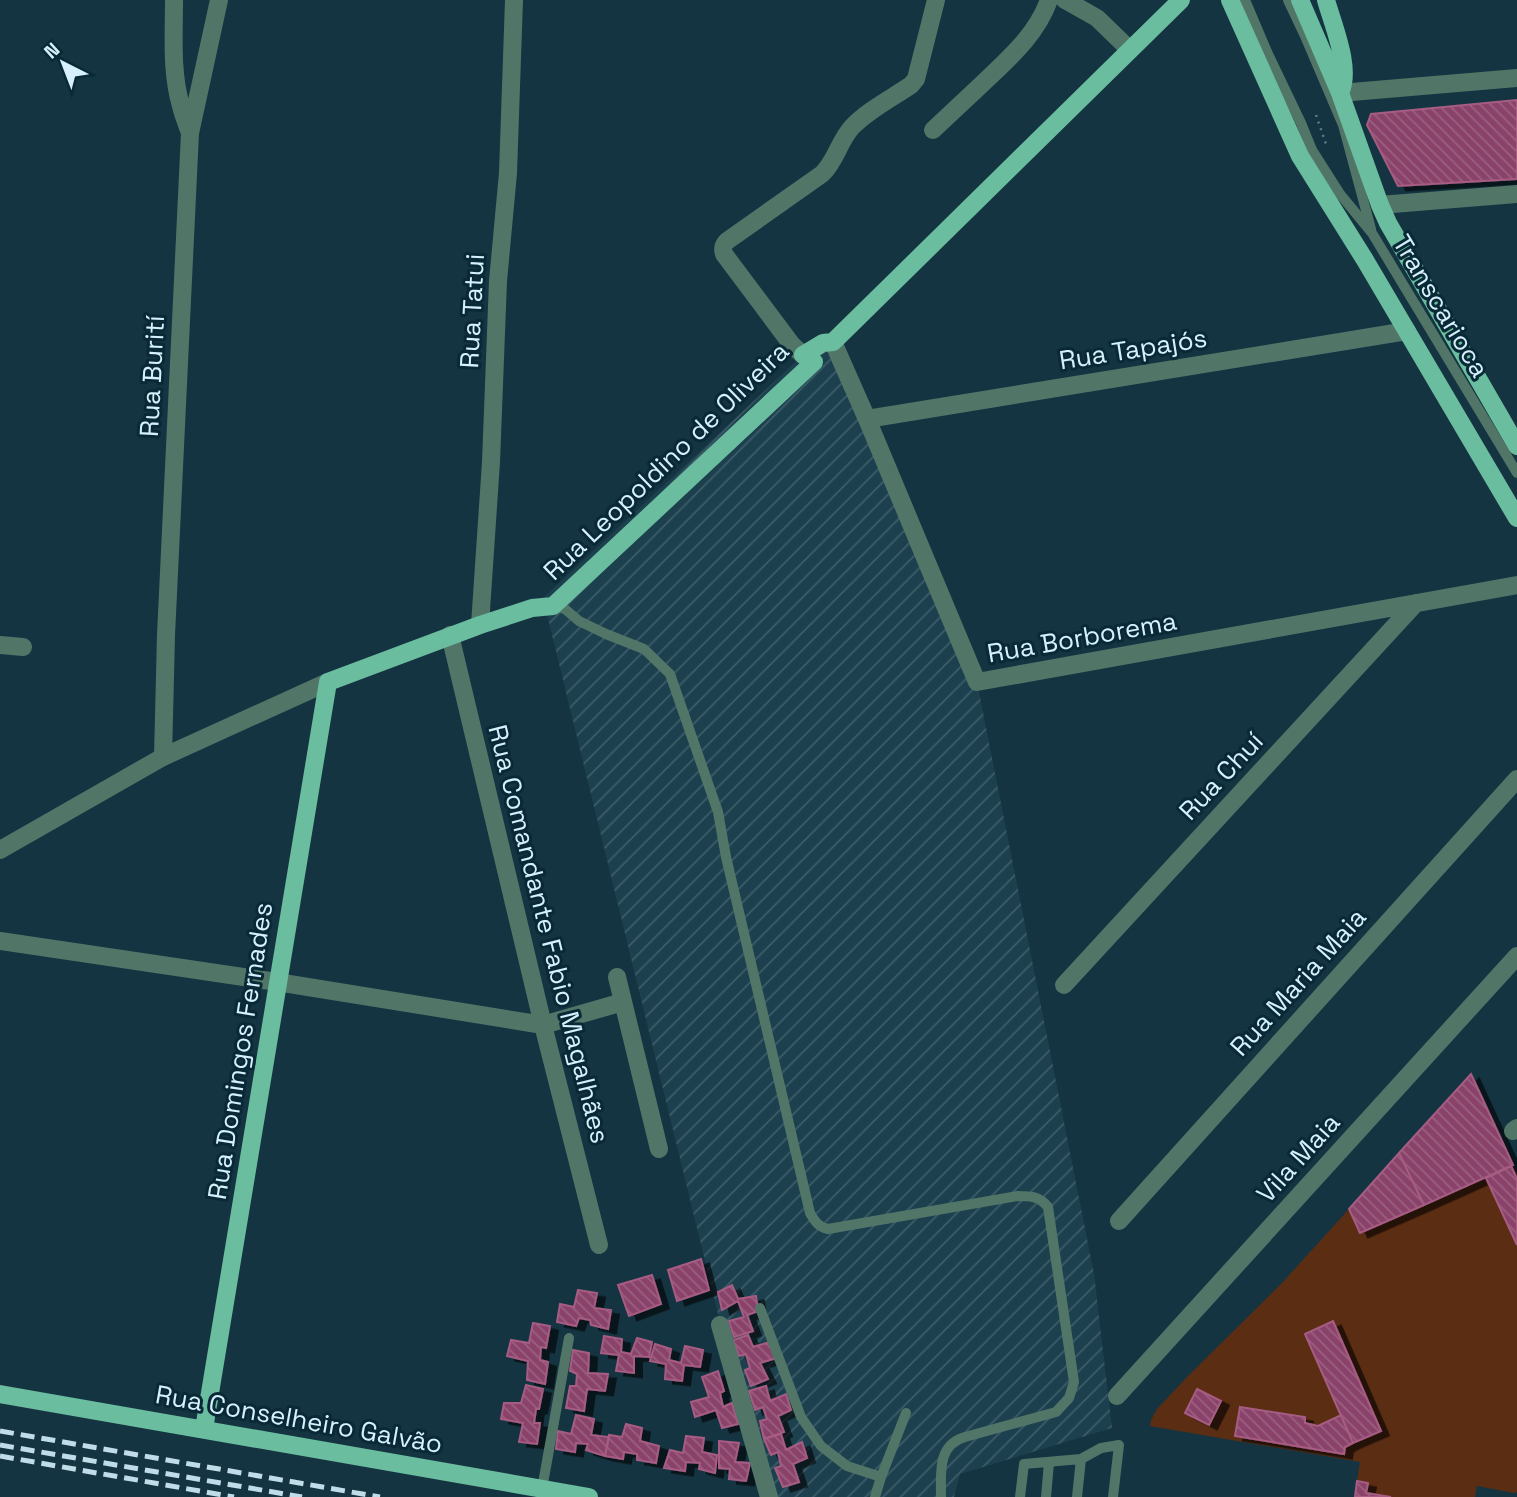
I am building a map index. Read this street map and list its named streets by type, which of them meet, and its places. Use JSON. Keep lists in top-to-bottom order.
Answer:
{
  "streets": {
    "main road": ["Rua Leopoldino de Oliveira", "Rua Domingos Fernades", "Rua Conselheiro Galvão"],
    "street": [
      "Rua Tatui",
      "Rua Tapajós",
      "Rua Burití",
      "Rua Borborema",
      "Rua Chuí",
      "Rua Comandante Fabio Magalhães",
      "Rua Maria Maia",
      "Vila Maia"
    ],
    "lane": ["Transcarioca"]
  },
  "crossings": [
    ["Rua Tatui", "Rua Leopoldino de Oliveira"],
    ["Rua Tapajós", "Rua Borborema"],
    ["Rua Burití", "Rua Leopoldino de Oliveira"],
    ["Rua Leopoldino de Oliveira", "Rua Borborema"],
    ["Rua Leopoldino de Oliveira", "Rua Comandante Fabio Magalhães"],
    ["Rua Leopoldino de Oliveira", "Rua Domingos Fernades"],
    ["Rua Borborema", "Rua Chuí"],
    ["Rua Domingos Fernades", "Rua Conselheiro Galvão"]
  ],
  "north": "top left"
}
